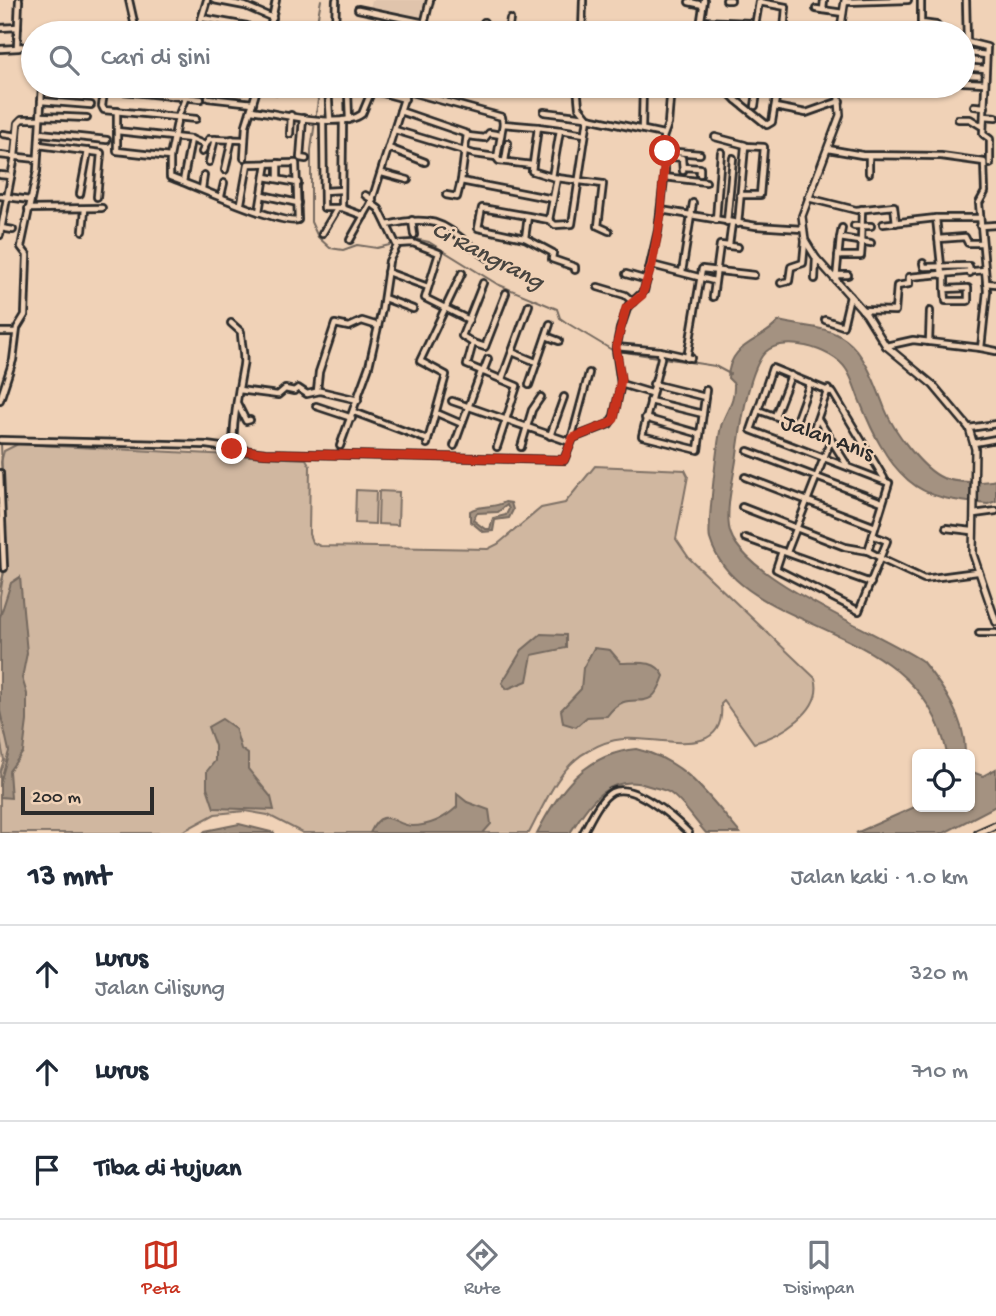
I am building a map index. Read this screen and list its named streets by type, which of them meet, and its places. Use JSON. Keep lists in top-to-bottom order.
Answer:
{
  "streets": {
    "street": ["Jalan Anis"]
  },
  "water": ["Ci Rangrang"],
  "scale_bar": "200 m",
  "page": {
    "search": "Cari di sini",
    "scale": "200 m",
    "heading": ["13 mnt", "Jalan kaki · 1.0 km"],
    "list": [
      ["Lurus", "Jalan Cilisung", "320 m"],
      ["Lurus", "710 m"],
      "Tiba di tujuan"
    ],
    "nav": ["Peta", "Rute", "Disimpan"]
  }
}
